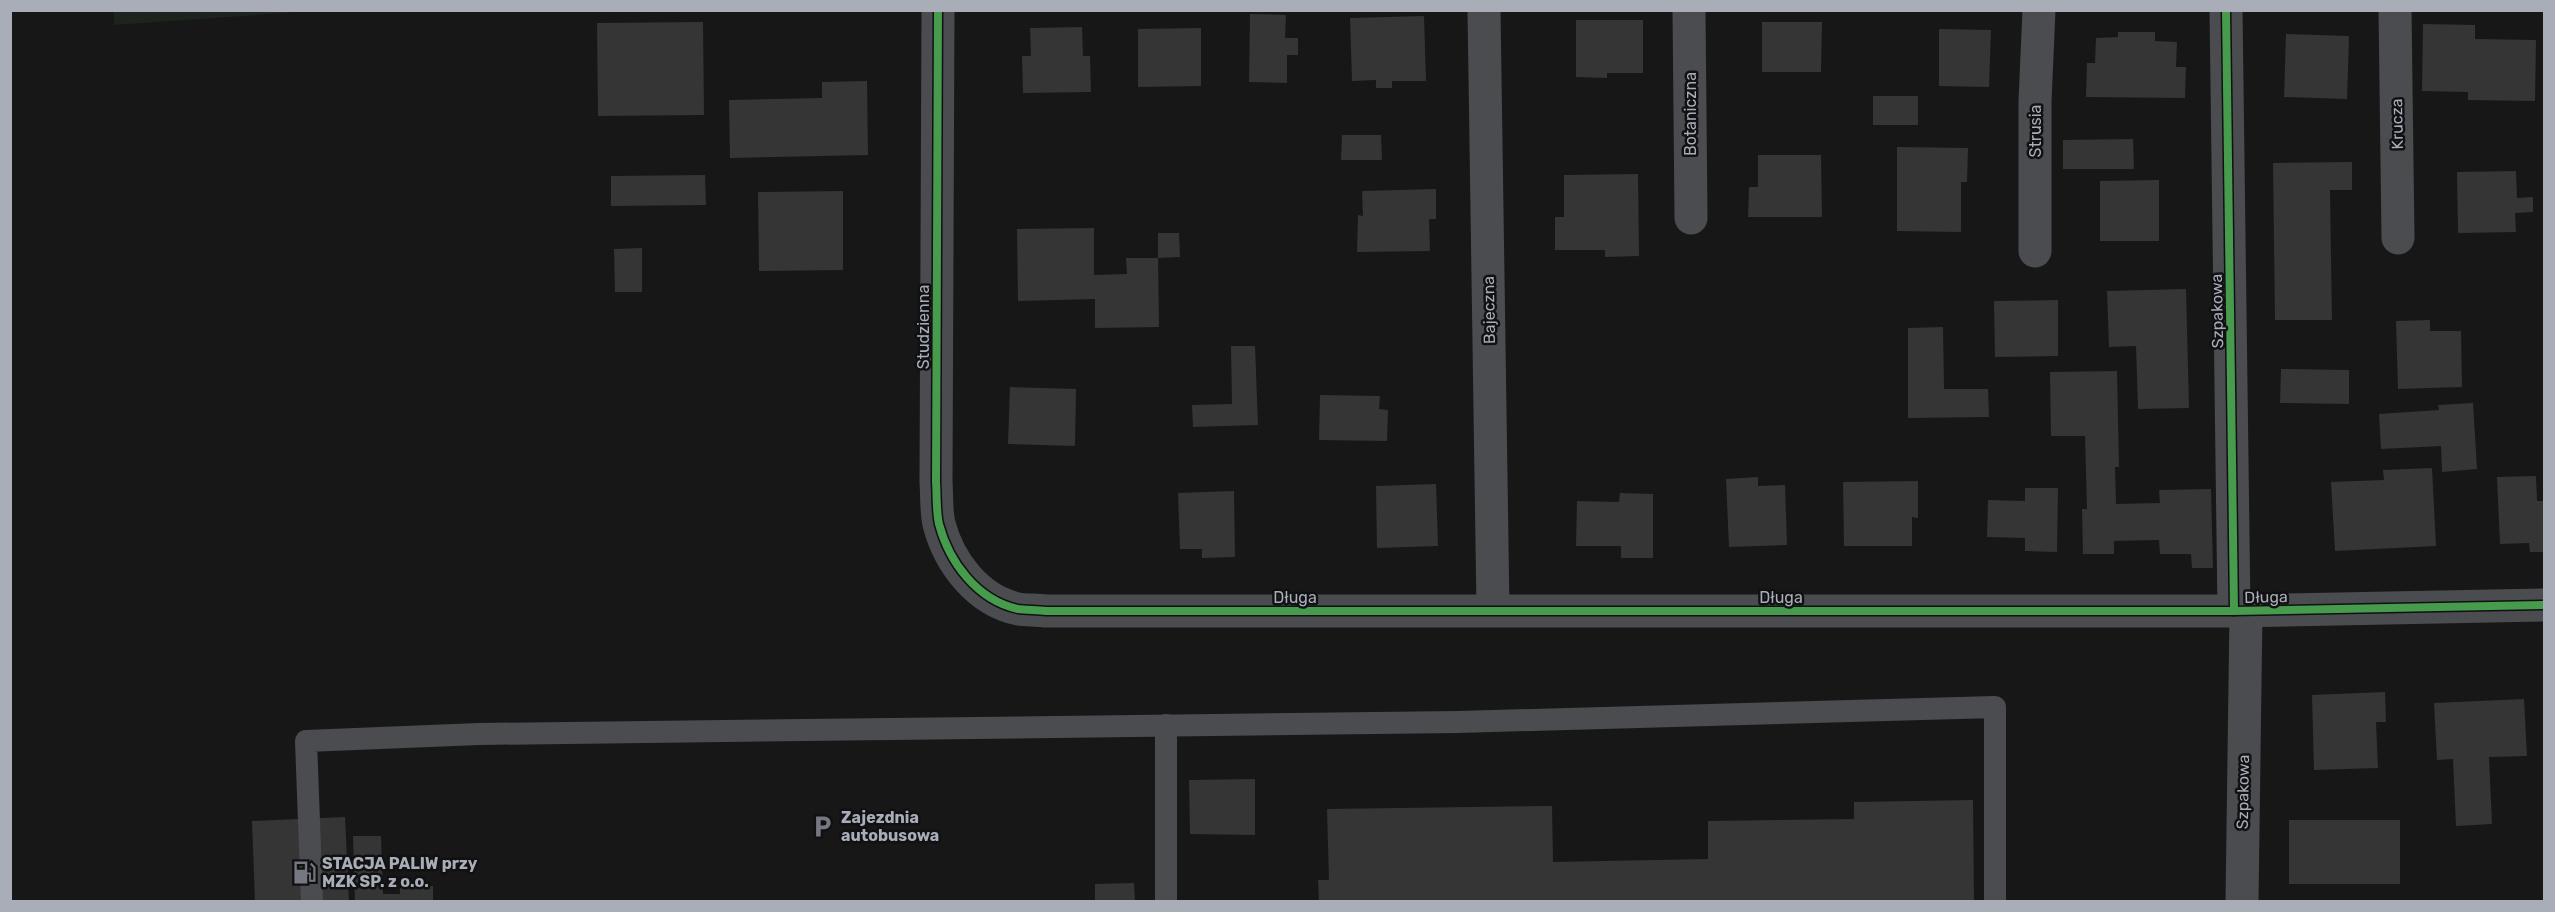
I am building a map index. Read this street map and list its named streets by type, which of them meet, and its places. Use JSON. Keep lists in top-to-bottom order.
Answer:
{
  "streets": {
    "street": [
      "Botaniczna",
      "Krucza",
      "Strusia",
      "Bajeczna",
      "Szpakowa",
      "Studzienna",
      "Długa"
    ]
  },
  "crossings": [
    ["Bajeczna", "Długa"],
    ["Szpakowa", "Długa"],
    ["Studzienna", "Długa"]
  ],
  "places": {
    "parking": ["Zajezdnia autobusowa"],
    "fuel station": ["STACJA PALIW przy MZK SP. z o.o."]
  }
}
